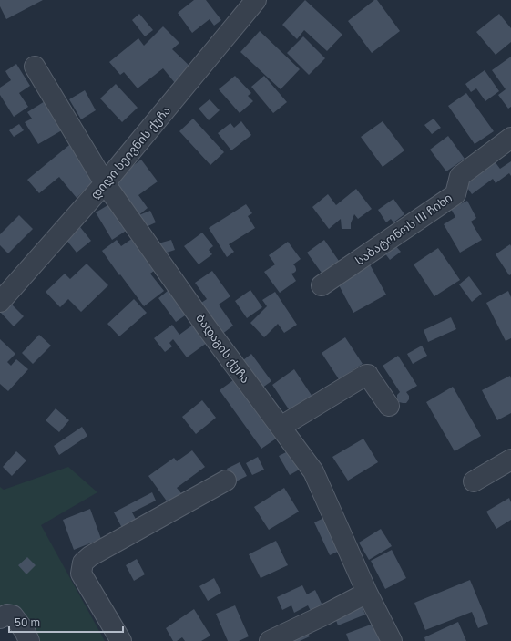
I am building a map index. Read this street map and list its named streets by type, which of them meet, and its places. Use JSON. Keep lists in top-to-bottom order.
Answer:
{
  "streets": {
    "street": ["დიდი ხეივნის ქუჩა", "საბატონოს III ჩიხი", "ბადაგის ქუჩა"]
  },
  "crossings": [
    ["დიდი ხეივნის ქუჩა", "ბადაგის ქუჩა"]
  ],
  "scale_bar": "50 m"
}
